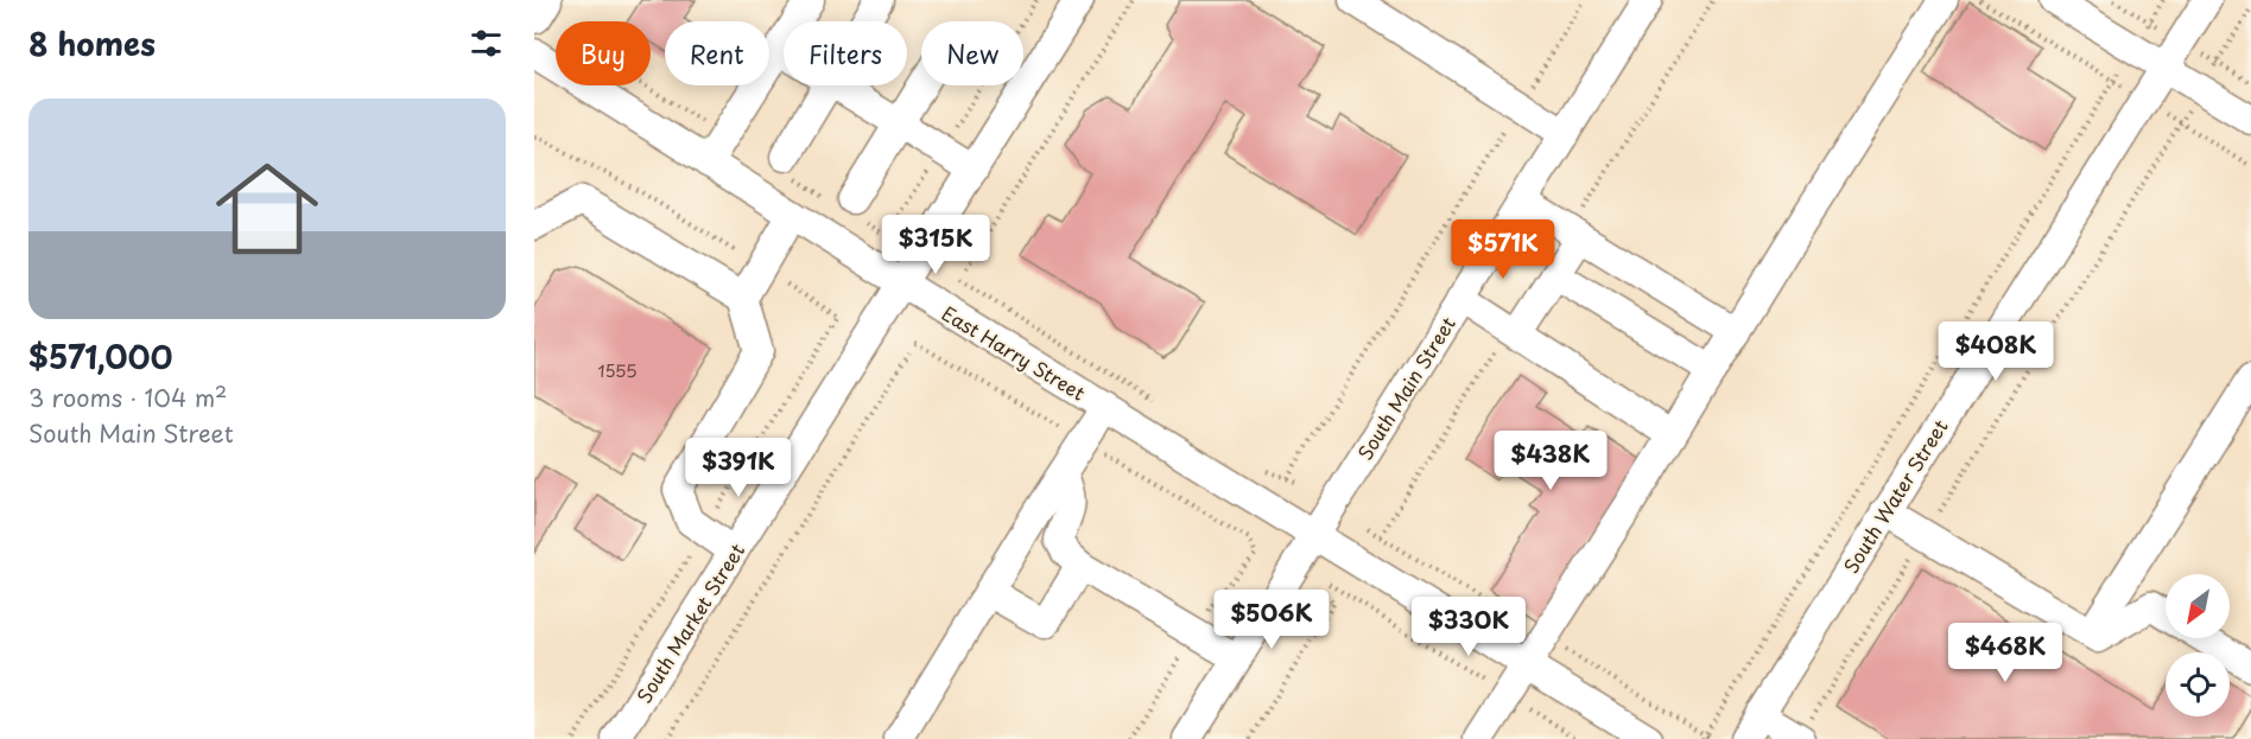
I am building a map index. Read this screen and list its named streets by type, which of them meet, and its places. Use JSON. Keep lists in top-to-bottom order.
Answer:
{
  "streets": {
    "street": [
      "East Harry Street",
      "South Main Street",
      "South Water Street",
      "South Market Street"
    ]
  },
  "crossings": [
    ["East Harry Street", "South Main Street"],
    ["East Harry Street", "South Market Street"]
  ],
  "house_numbers": ["1555"],
  "north": "bottom left",
  "page": {
    "heading": "8 homes",
    "chip": [
      "Buy",
      "Rent",
      "Filters",
      "New"
    ],
    "list": [
      {
        "name": "$571,000",
        "note": "3 rooms · 104 m² · South Main Street"
      }
    ],
    "price": [
      "$315K",
      "$571K",
      "$408K",
      "$438K",
      "$391K",
      "$506K",
      "$330K",
      "$468K"
    ]
  }
}
